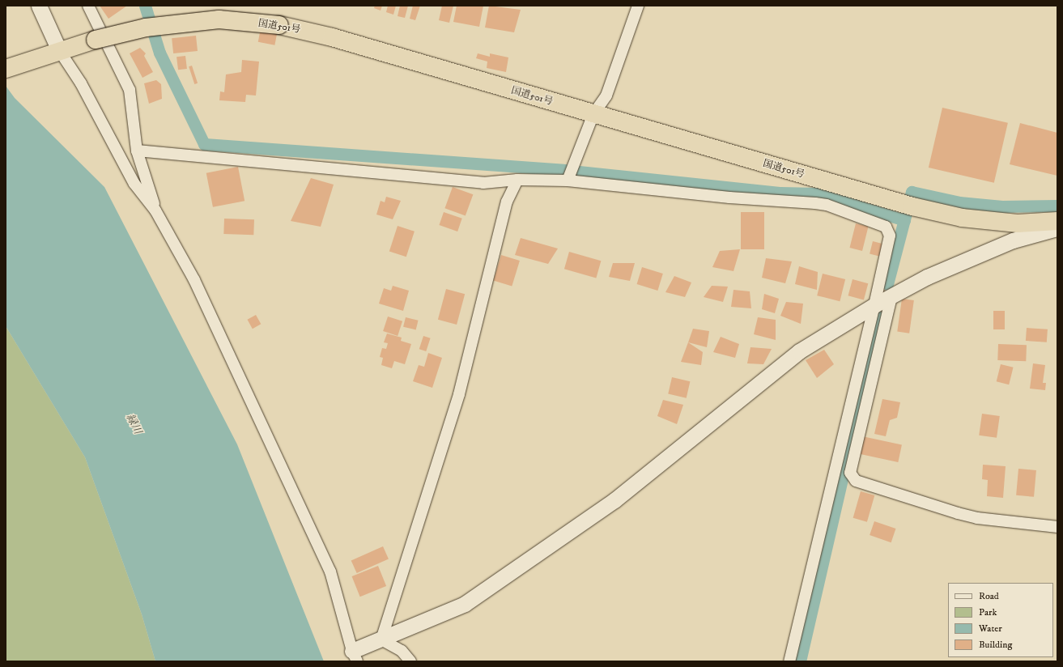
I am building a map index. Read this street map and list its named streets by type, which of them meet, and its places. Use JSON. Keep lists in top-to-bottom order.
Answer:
{
  "streets": {
    "highway": ["国道501号"]
  },
  "water": ["緑川"],
  "legend": [
    "Road",
    "Park",
    "Water",
    "Building"
  ]
}
